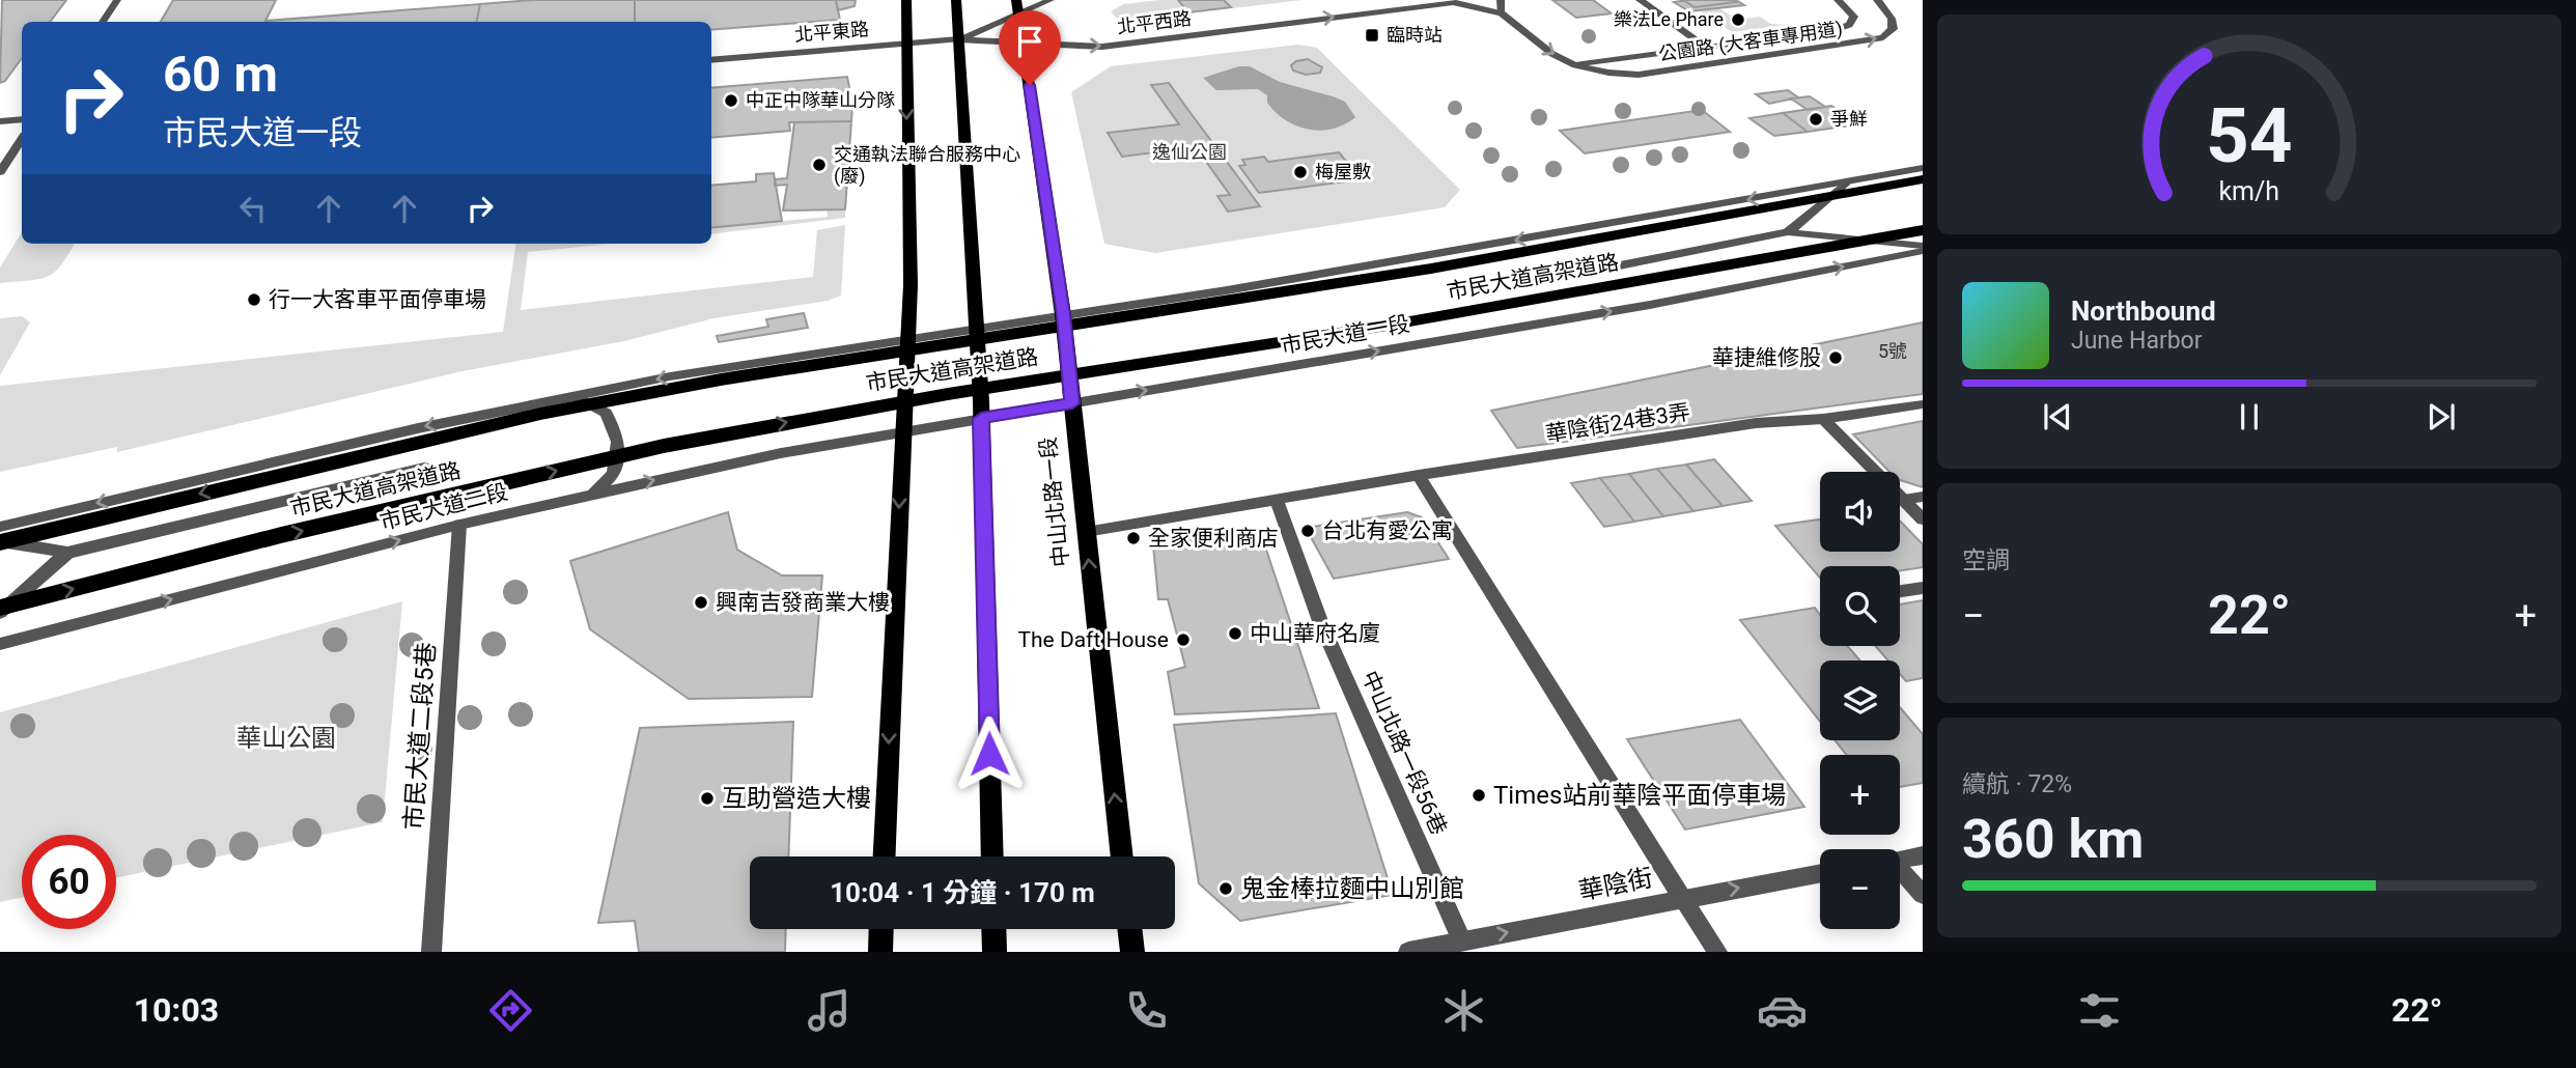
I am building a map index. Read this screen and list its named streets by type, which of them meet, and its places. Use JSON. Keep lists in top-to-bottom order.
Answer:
{
  "streets": {
    "highway": ["市民大道高架道路"],
    "main road": ["中山北路一段"],
    "street": [
      "北平西路",
      "北平東路",
      "公園路 (大客車專用道)",
      "市民大道一段",
      "華陰街24巷3弄",
      "市民大道二段",
      "市民大道二段5巷",
      "中山北路一段56巷",
      "華陰街"
    ]
  },
  "crossings": [
    ["北平西路", "北平東路"],
    ["北平西路", "公園路 (大客車專用道)"],
    ["北平西路", "中山北路一段"],
    ["市民大道一段", "中山北路一段"],
    ["市民大道一段", "市民大道二段"],
    ["市民大道二段", "市民大道二段5巷"],
    ["中山北路一段56巷", "華陰街"]
  ],
  "one_way": ["北平西路", "華陰街"],
  "parks": ["逸仙公園", "華山公園"],
  "places": {
    "other": [
      "樂法Le Phare",
      "中正中隊華山分隊",
      "爭鮮",
      "交通執法聯合服務中心 (廢)",
      "梅屋敷",
      "行一大客車平面停車場",
      "華捷維修股",
      "台北有愛公寓",
      "全家便利商店",
      "興南吉發商業大樓",
      "中山華府名廈",
      "The Daft House",
      "Times站前華陰平面停車場",
      "互助營造大樓",
      "鬼金棒拉麵中山別館"
    ],
    "transit": ["臨時站"]
  },
  "house_numbers": ["5號"],
  "page": {
    "turn": ["60 m", "市民大道一段"],
    "song": ["Northbound", "June Harbor"],
    "map_buttons": ["+", "−"],
    "tile": [
      "空調",
      ["續航 · 72%", "360 km"]
    ],
    "heat": ["−", "22°", "+"],
    "limit": "60",
    "trip": "10:04 · 1 分鐘 · 170 m",
    "tabs": ["10:03", "22°"],
    "gauge": ["54", "km/h"]
  }
}
